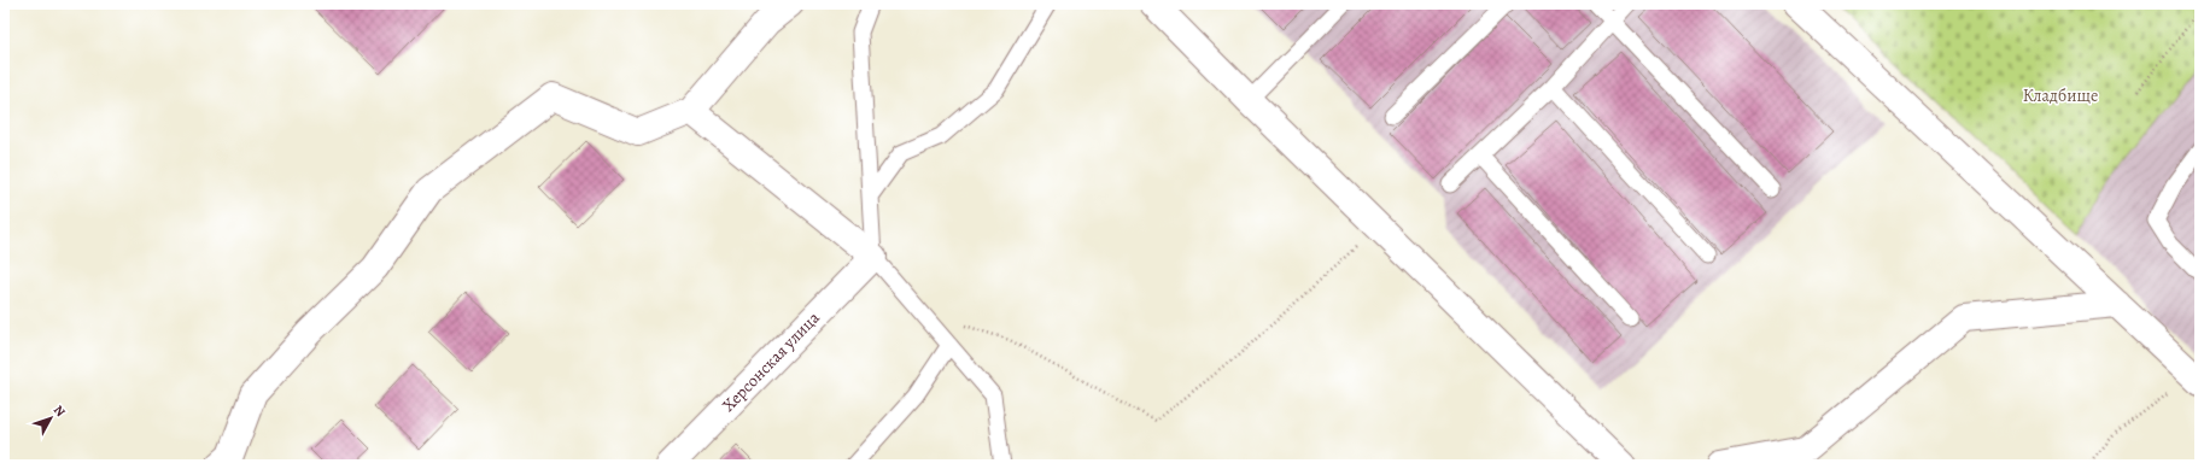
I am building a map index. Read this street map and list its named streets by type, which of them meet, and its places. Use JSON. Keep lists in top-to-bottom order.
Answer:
{
  "streets": {
    "street": ["Херсонская улица"]
  },
  "parks": ["Кладбище"],
  "north": "top right"
}
